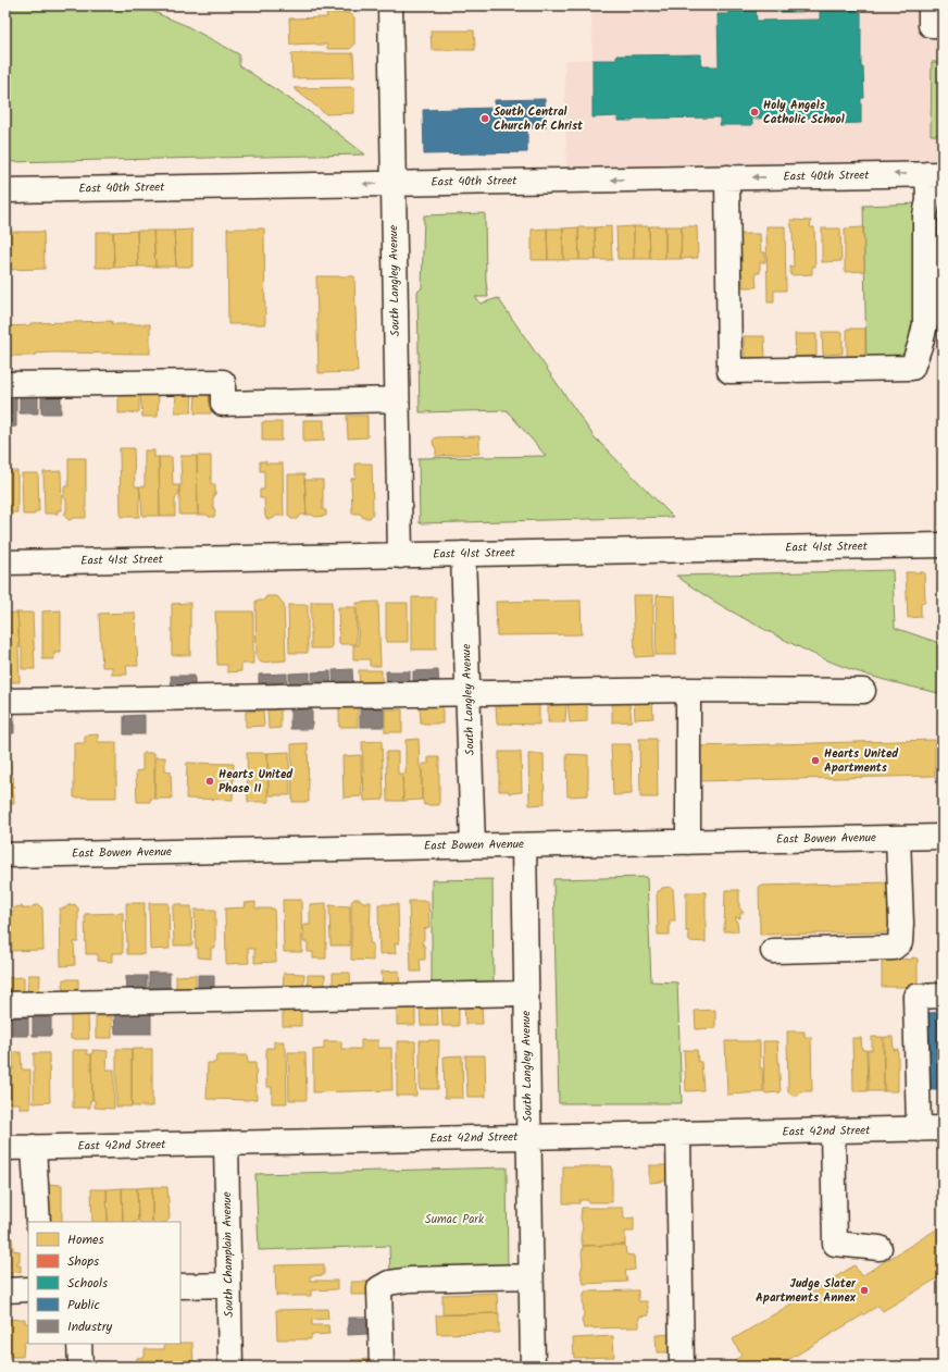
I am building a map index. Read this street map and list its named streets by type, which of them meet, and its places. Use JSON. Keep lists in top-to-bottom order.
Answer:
{
  "streets": {
    "street": [
      "East 40th Street",
      "South Langley Avenue",
      "East 41st Street",
      "East Bowen Avenue",
      "East 42nd Street",
      "South Champlain Avenue"
    ]
  },
  "crossings": [
    ["East 40th Street", "South Langley Avenue"],
    ["South Langley Avenue", "East 41st Street"],
    ["South Langley Avenue", "East Bowen Avenue"],
    ["South Langley Avenue", "East 42nd Street"],
    ["East 42nd Street", "South Champlain Avenue"]
  ],
  "one_way": ["East 40th Street"],
  "parks": ["Sumac Park"],
  "places": [
    "Holy Angels Catholic School",
    "South Central Church of Christ",
    "Hearts United Apartments",
    "Hearts United Phase II",
    "Judge Slater Apartments Annex"
  ],
  "legend": [
    "Homes",
    "Shops",
    "Schools",
    "Public",
    "Industry"
  ]
}
